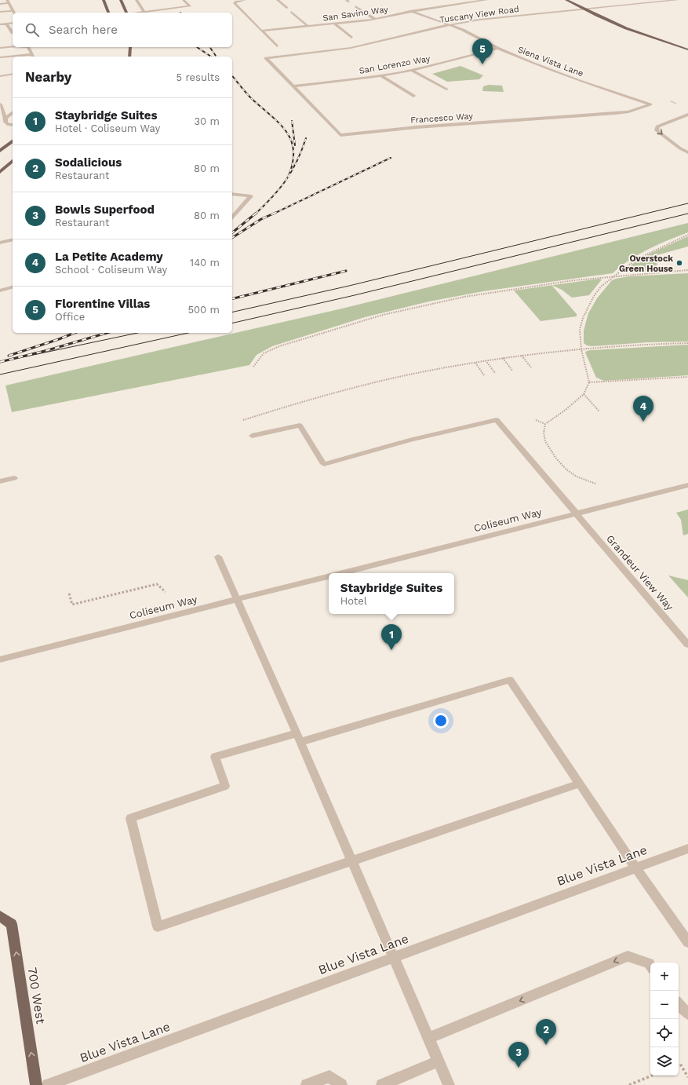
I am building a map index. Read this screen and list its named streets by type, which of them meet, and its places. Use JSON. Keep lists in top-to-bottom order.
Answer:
{
  "streets": {
    "main road": ["700 West"],
    "street": [
      "San Savino Way",
      "Tuscany View Road",
      "Siena Vista Lane",
      "San Lorenzo Way",
      "Francesco Way",
      "Coliseum Way",
      "Grandeur View Way",
      "Blue Vista Lane"
    ]
  },
  "crossings": [
    ["San Savino Way", "Siena Vista Lane"],
    ["Tuscany View Road", "Siena Vista Lane"],
    ["Tuscany View Road", "Francesco Way"],
    ["Siena Vista Lane", "San Lorenzo Way"],
    ["Siena Vista Lane", "Francesco Way"],
    ["San Lorenzo Way", "Francesco Way"],
    ["Coliseum Way", "Grandeur View Way"]
  ],
  "one_way": ["700 West"],
  "places": ["Overstock Green House"],
  "page": {
    "search": "Search here",
    "pins": [
      "5",
      "4",
      "1",
      "2",
      "3"
    ],
    "heading": ["Nearby", "5 results"],
    "list": [
      {
        "mark": "1",
        "name": "Staybridge Suites",
        "note": "Hotel · Coliseum Way",
        "value": "30 m"
      },
      {
        "mark": "2",
        "name": "Sodalicious",
        "note": "Restaurant",
        "value": "80 m"
      },
      {
        "mark": "3",
        "name": "Bowls Superfood",
        "note": "Restaurant",
        "value": "80 m"
      },
      {
        "mark": "4",
        "name": "La Petite Academy",
        "note": "School · Coliseum Way",
        "value": "140 m"
      },
      {
        "mark": "5",
        "name": "Florentine Villas",
        "note": "Office",
        "value": "500 m"
      }
    ],
    "popup": ["Staybridge Suites", "Hotel"],
    "map_buttons": ["+", "−"]
  }
}
